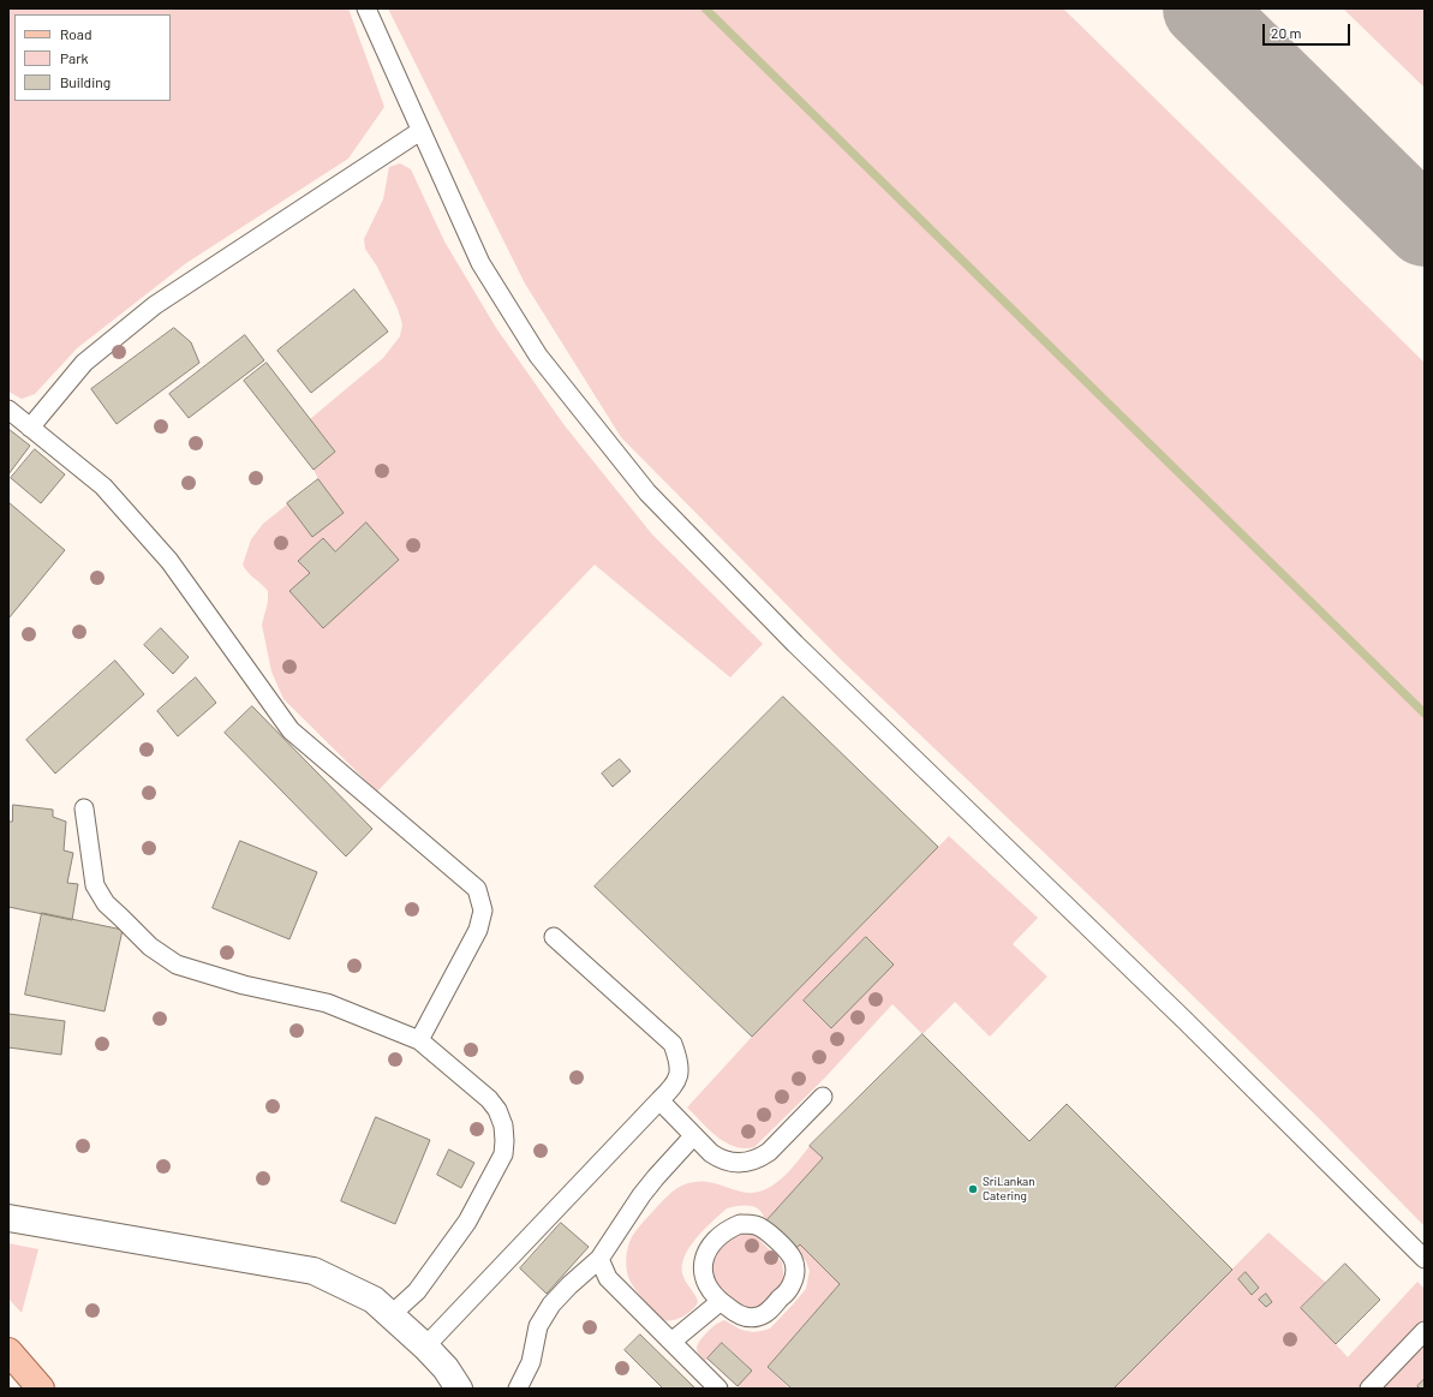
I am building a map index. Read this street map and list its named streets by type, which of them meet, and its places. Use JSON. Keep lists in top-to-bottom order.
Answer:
{
  "places": ["SriLankan Catering"],
  "legend": ["Road", "Park", "Building"],
  "scale_bar": "20 m"
}
